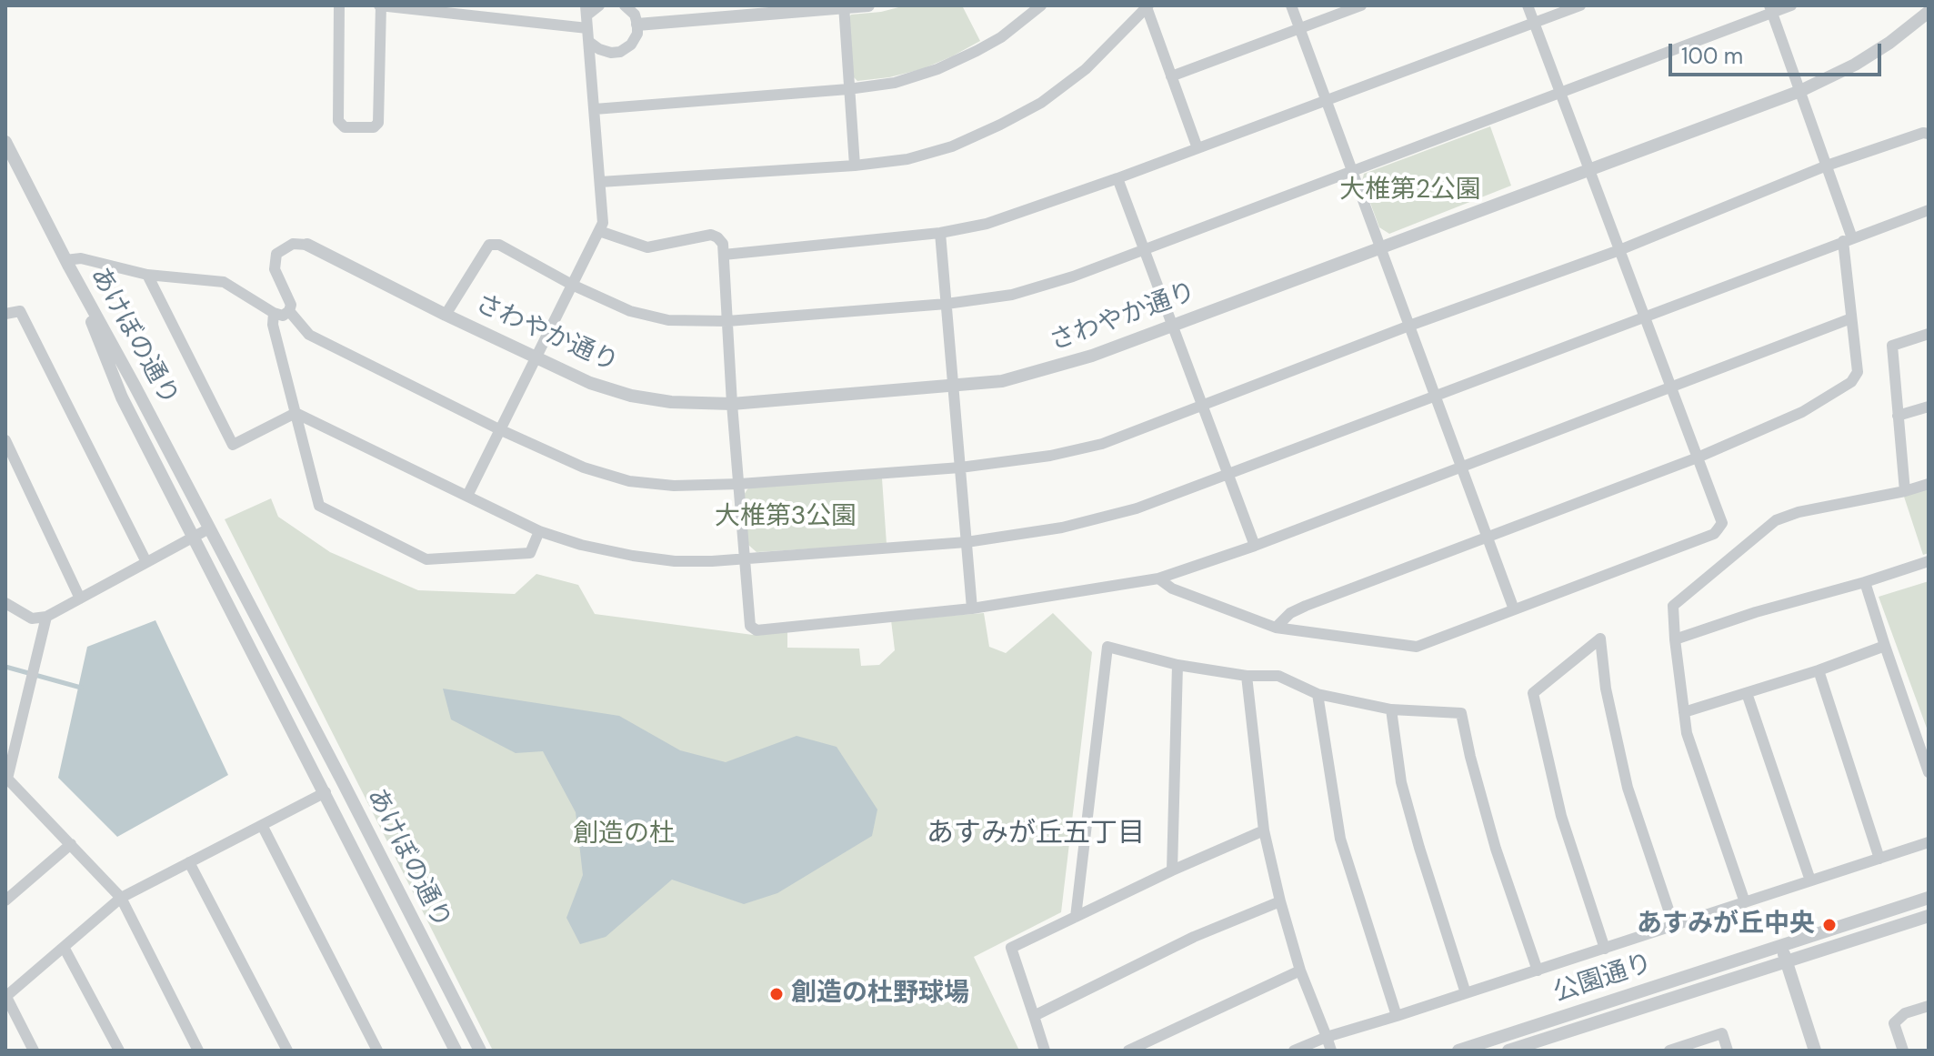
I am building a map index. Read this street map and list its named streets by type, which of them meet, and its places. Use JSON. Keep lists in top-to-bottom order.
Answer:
{
  "streets": {
    "street": ["さわやか通り", "あけぼの通り", "公園通り"]
  },
  "districts": ["あすみが丘五丁目"],
  "parks": ["大椎第2公園", "大椎第3公園", "創造の杜"],
  "places": ["あすみが丘中央", "創造の杜野球場"],
  "scale_bar": "100 m"
}
